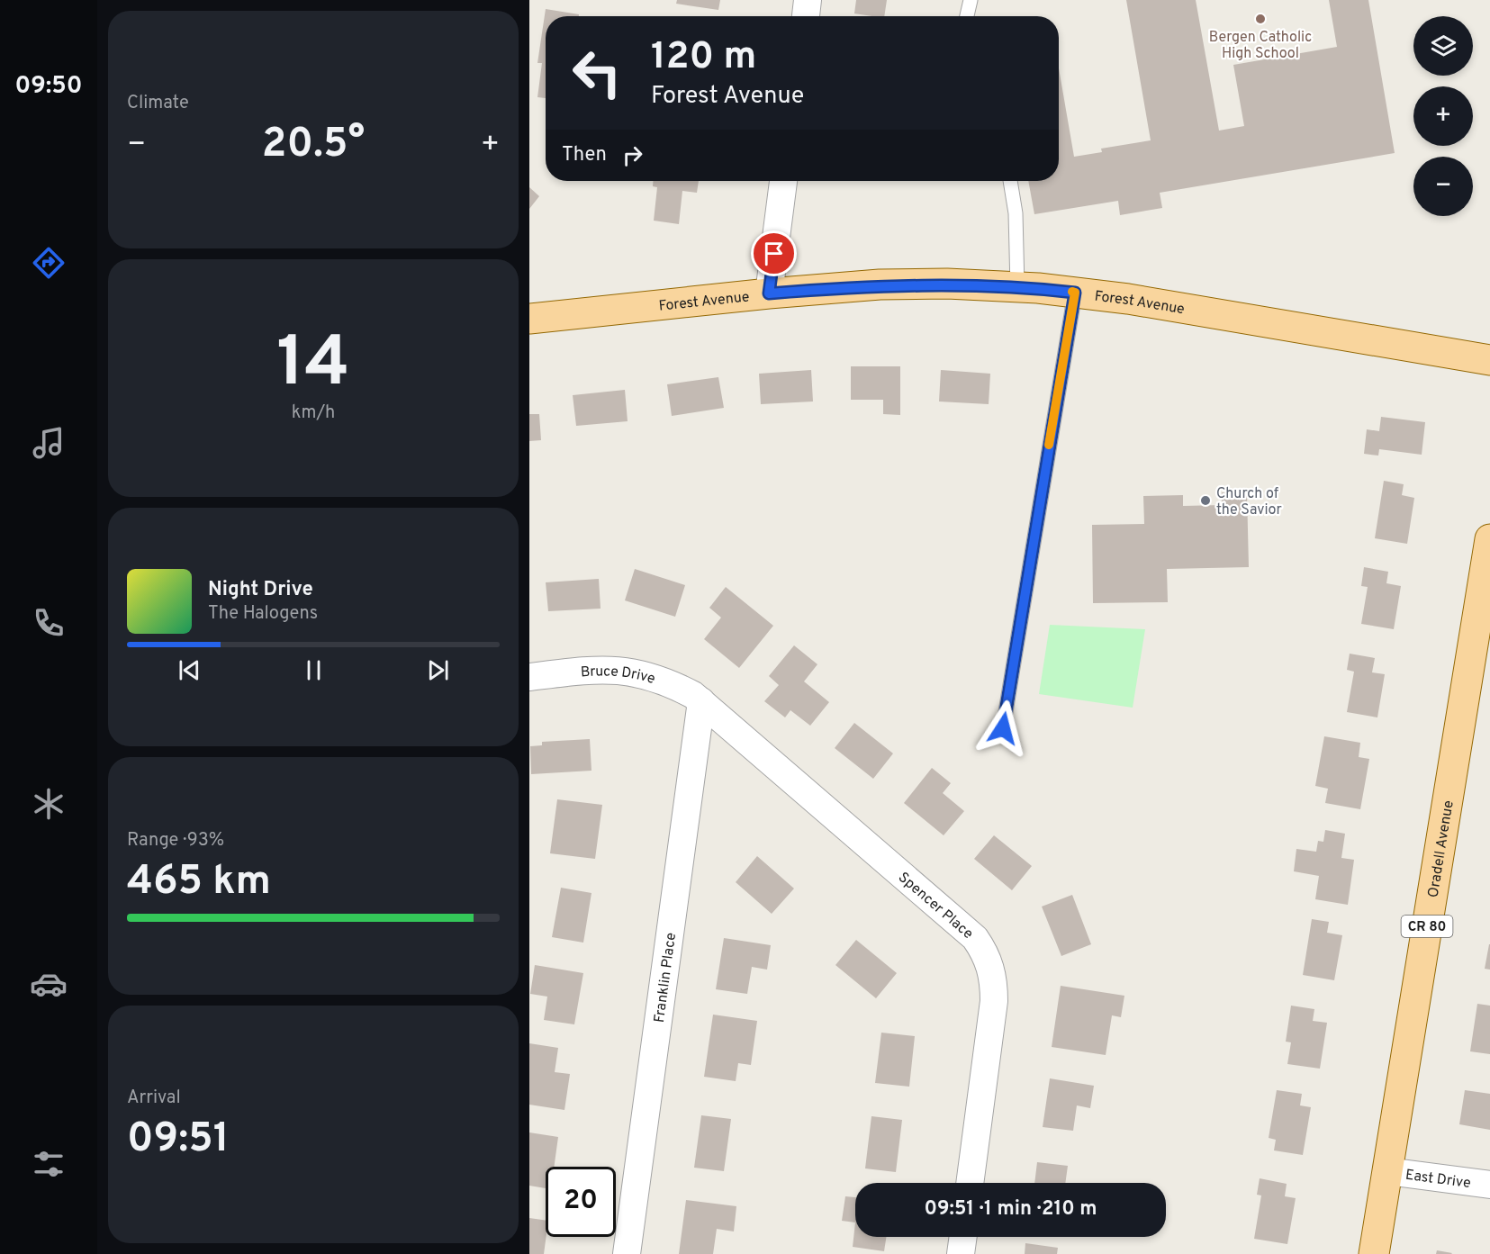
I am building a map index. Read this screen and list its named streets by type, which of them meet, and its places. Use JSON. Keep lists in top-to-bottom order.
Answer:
{
  "streets": {
    "main road": ["Forest Avenue", "Oradell Avenue", "CR 80"],
    "street": [
      "Bruce Drive",
      "Spencer Place",
      "Franklin Place",
      "East Drive"
    ]
  },
  "crossings": [
    ["Bruce Drive", "Spencer Place"],
    ["Bruce Drive", "Franklin Place"],
    ["Oradell Avenue", "East Drive"],
    ["Spencer Place", "Franklin Place"]
  ],
  "places": ["Bergen Catholic High School", "Church of the Savior"],
  "page": {
    "tabs": "09:50",
    "tile": [
      "Climate",
      ["14", "km/h"],
      ["Range · 93%", "465 km"],
      ["Arrival", "09:51"]
    ],
    "map_buttons": ["+", "−"],
    "turn": ["120 m", "Forest Avenue"],
    "heat": ["−", "20.5°", "+"],
    "then": "Then",
    "song": ["Night Drive", "The Halogens"],
    "limit": "20",
    "trip": "09:51 · 1 min · 210 m"
  }
}
